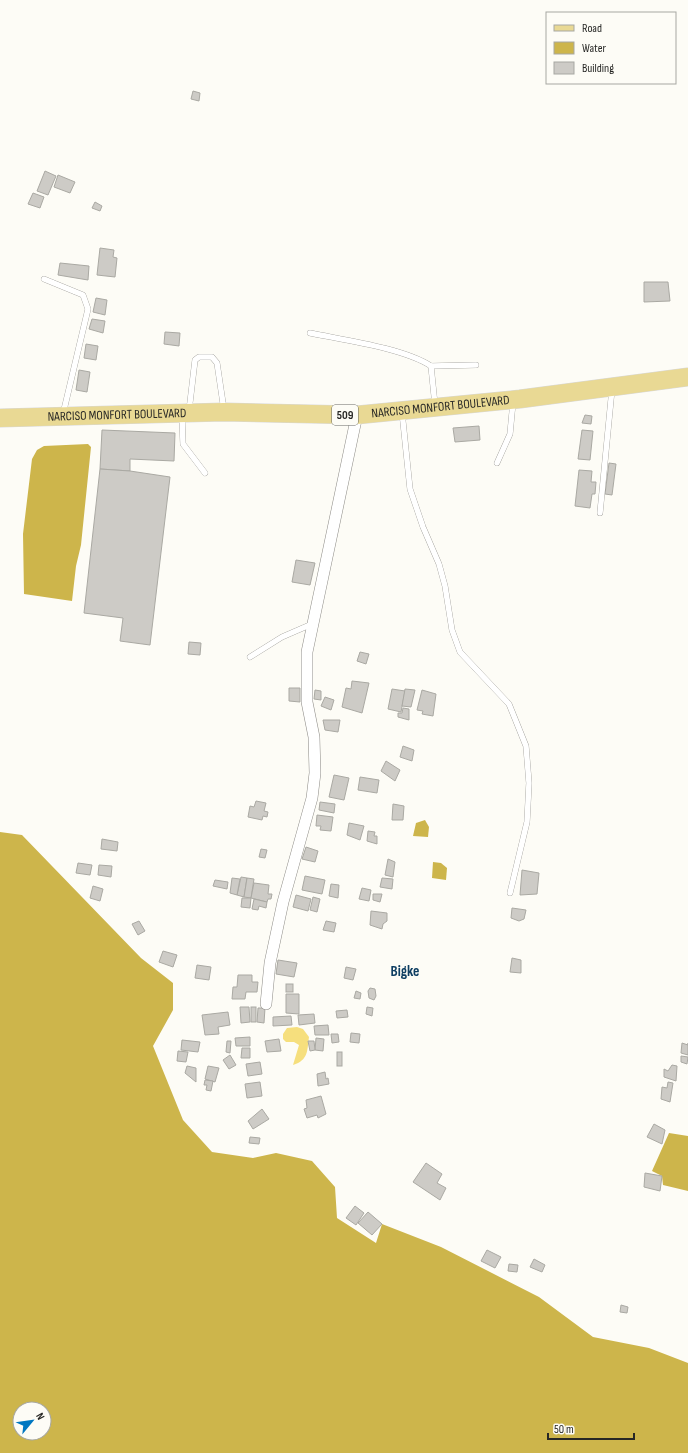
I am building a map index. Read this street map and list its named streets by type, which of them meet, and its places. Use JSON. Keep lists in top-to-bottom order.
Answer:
{
  "streets": {
    "main road": ["NARCISO MONFORT BOULEVARD", "509"]
  },
  "districts": ["Bigke"],
  "legend": ["Road", "Water", "Building"],
  "scale_bar": "50 m",
  "north": "top right"
}
